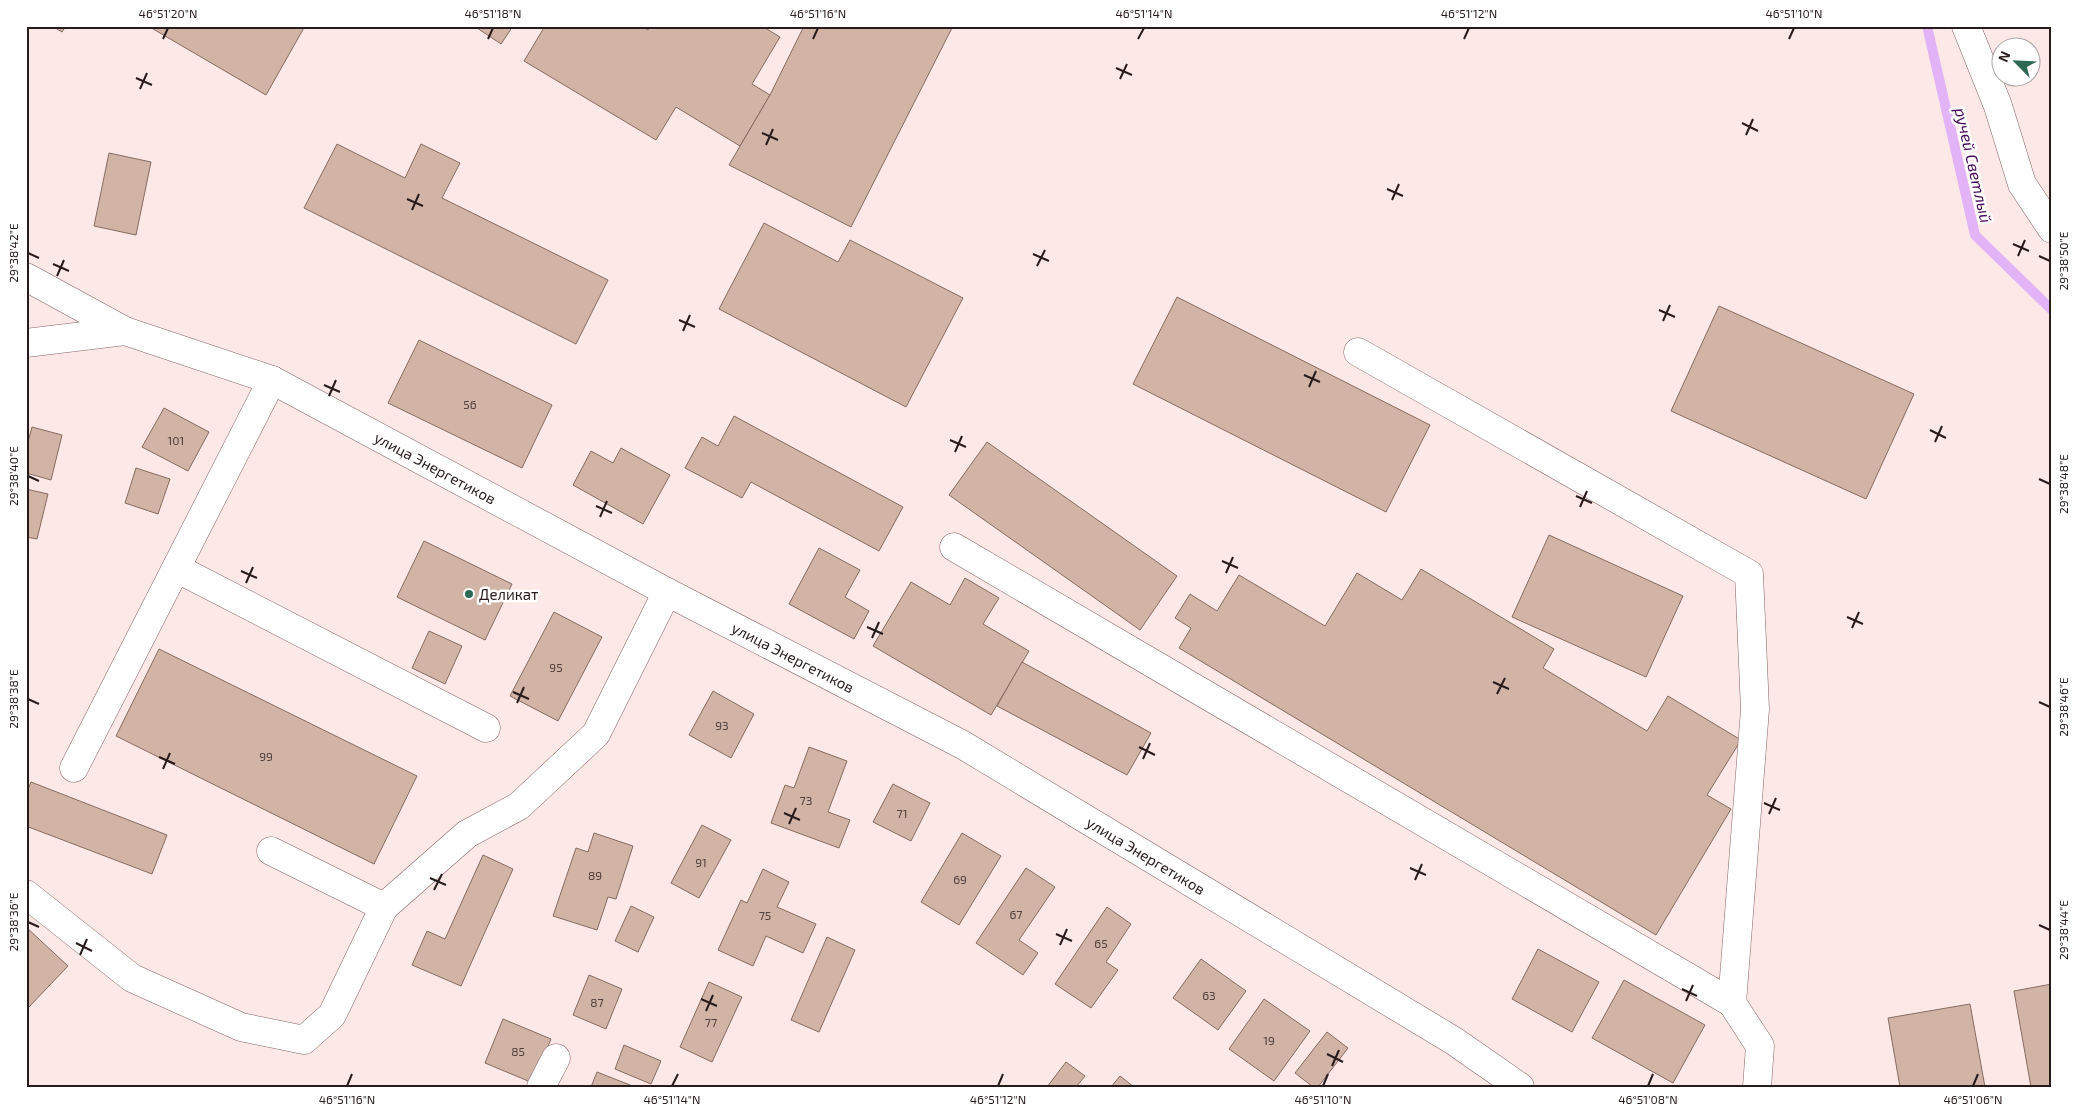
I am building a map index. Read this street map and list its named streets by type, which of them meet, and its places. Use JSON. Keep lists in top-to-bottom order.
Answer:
{
  "streets": {
    "street": ["улица Энергетиков"]
  },
  "water": ["ручей Светлый"],
  "places": ["Деликат"],
  "house_numbers": [
    "56",
    "101",
    "95",
    "93",
    "99",
    "73",
    "71",
    "91",
    "89",
    "69",
    "67",
    "75",
    "65",
    "63",
    "87",
    "77",
    "19",
    "85"
  ],
  "north": "top left",
  "coordinates": [
    "46°51'20\"N",
    "46°51'18\"N",
    "46°51'16\"N",
    "46°51'14\"N",
    "46°51'12\"N",
    "46°51'10\"N",
    "29°38'42\"E",
    "29°38'50\"E",
    "29°38'40\"E",
    "29°38'48\"E",
    "29°38'38\"E",
    "29°38'46\"E",
    "29°38'36\"E",
    "29°38'44\"E",
    "46°51'08\"N",
    "46°51'06\"N"
  ]
}
